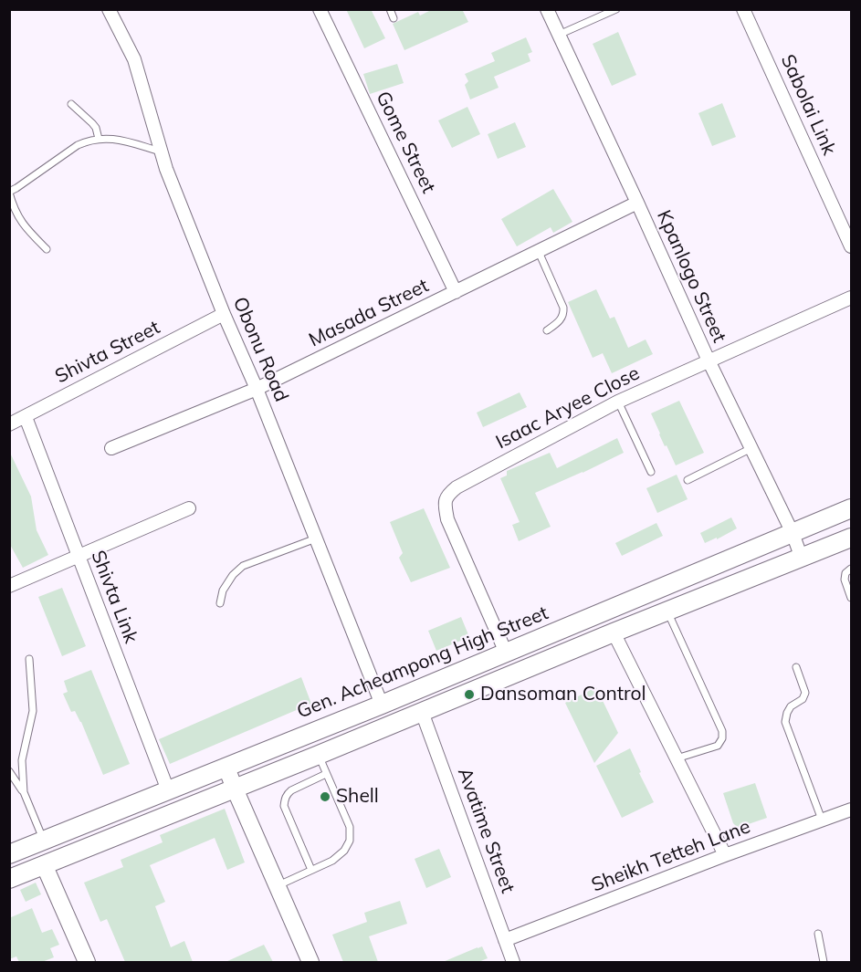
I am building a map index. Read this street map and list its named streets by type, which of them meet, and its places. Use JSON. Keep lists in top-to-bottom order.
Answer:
{
  "streets": {
    "main road": ["Gen. Acheampong High Street"],
    "street": [
      "Sabolai Link",
      "Gome Street",
      "Kpanlogo Street",
      "Masada Street",
      "Obonu Road",
      "Shivta Street",
      "Isaac Aryee Close",
      "Shivta Link",
      "Avatime Street",
      "Sheikh Tetteh Lane"
    ]
  },
  "crossings": [
    ["Gome Street", "Masada Street"],
    ["Kpanlogo Street", "Masada Street"],
    ["Kpanlogo Street", "Isaac Aryee Close"],
    ["Kpanlogo Street", "Gen. Acheampong High Street"],
    ["Masada Street", "Obonu Road"],
    ["Obonu Road", "Shivta Street"],
    ["Obonu Road", "Gen. Acheampong High Street"],
    ["Shivta Street", "Shivta Link"],
    ["Isaac Aryee Close", "Gen. Acheampong High Street"],
    ["Shivta Link", "Gen. Acheampong High Street"],
    ["Avatime Street", "Sheikh Tetteh Lane"]
  ],
  "places": ["Dansoman Control", "Shell"]
}
